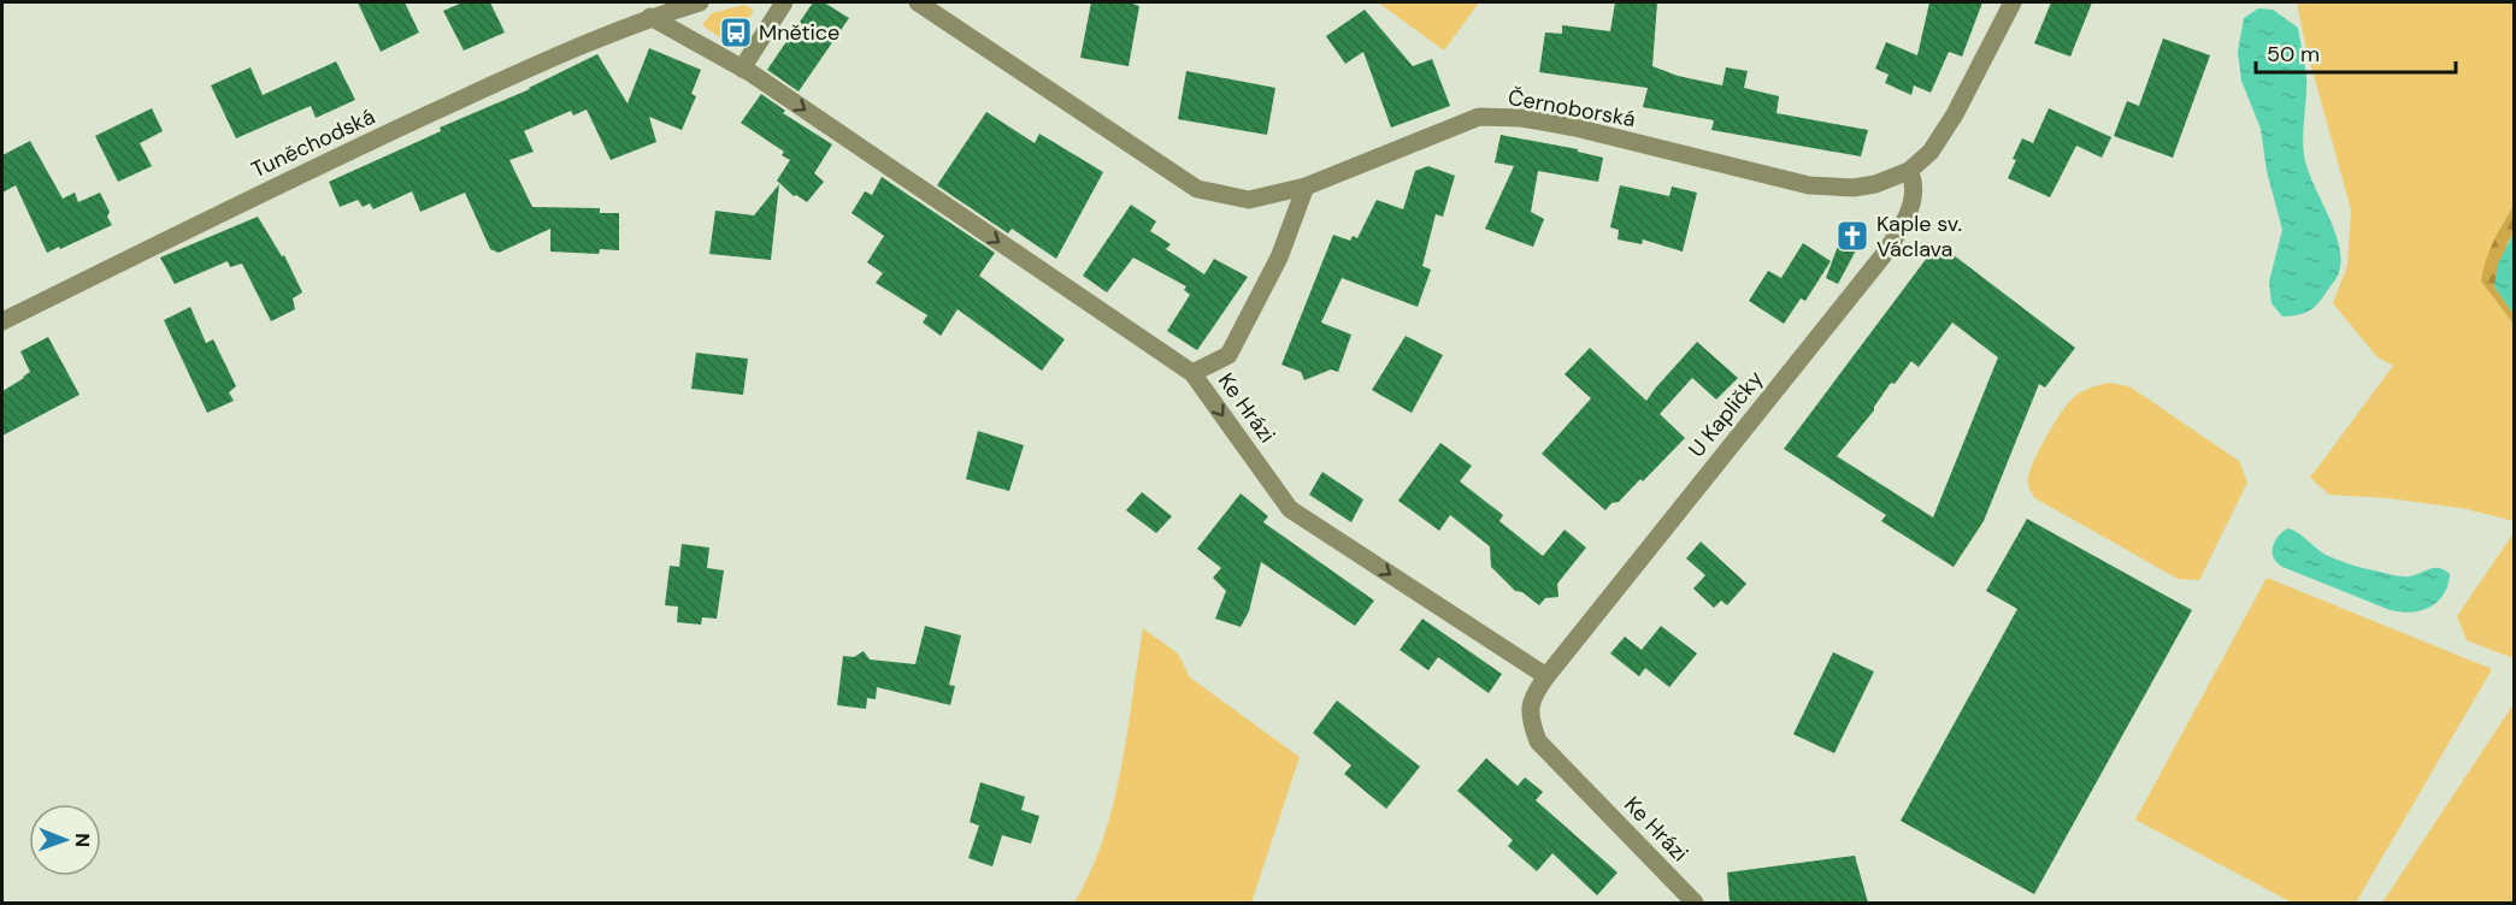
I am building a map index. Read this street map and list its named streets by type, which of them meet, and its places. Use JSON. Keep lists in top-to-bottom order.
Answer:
{
  "streets": {
    "street": [
      "Černoborská",
      "Tuněchodská",
      "Ke Hrázi",
      "U Kapličky"
    ]
  },
  "crossings": [
    ["Černoborská", "U Kapličky"],
    ["Tuněchodská", "Ke Hrázi"],
    ["Ke Hrázi", "U Kapličky"]
  ],
  "one_way": ["Ke Hrázi"],
  "places": {
    "bus stop": ["Mnětice"],
    "church": ["Kaple sv. Václava"]
  },
  "scale_bar": "50 m",
  "north": "right"
}
